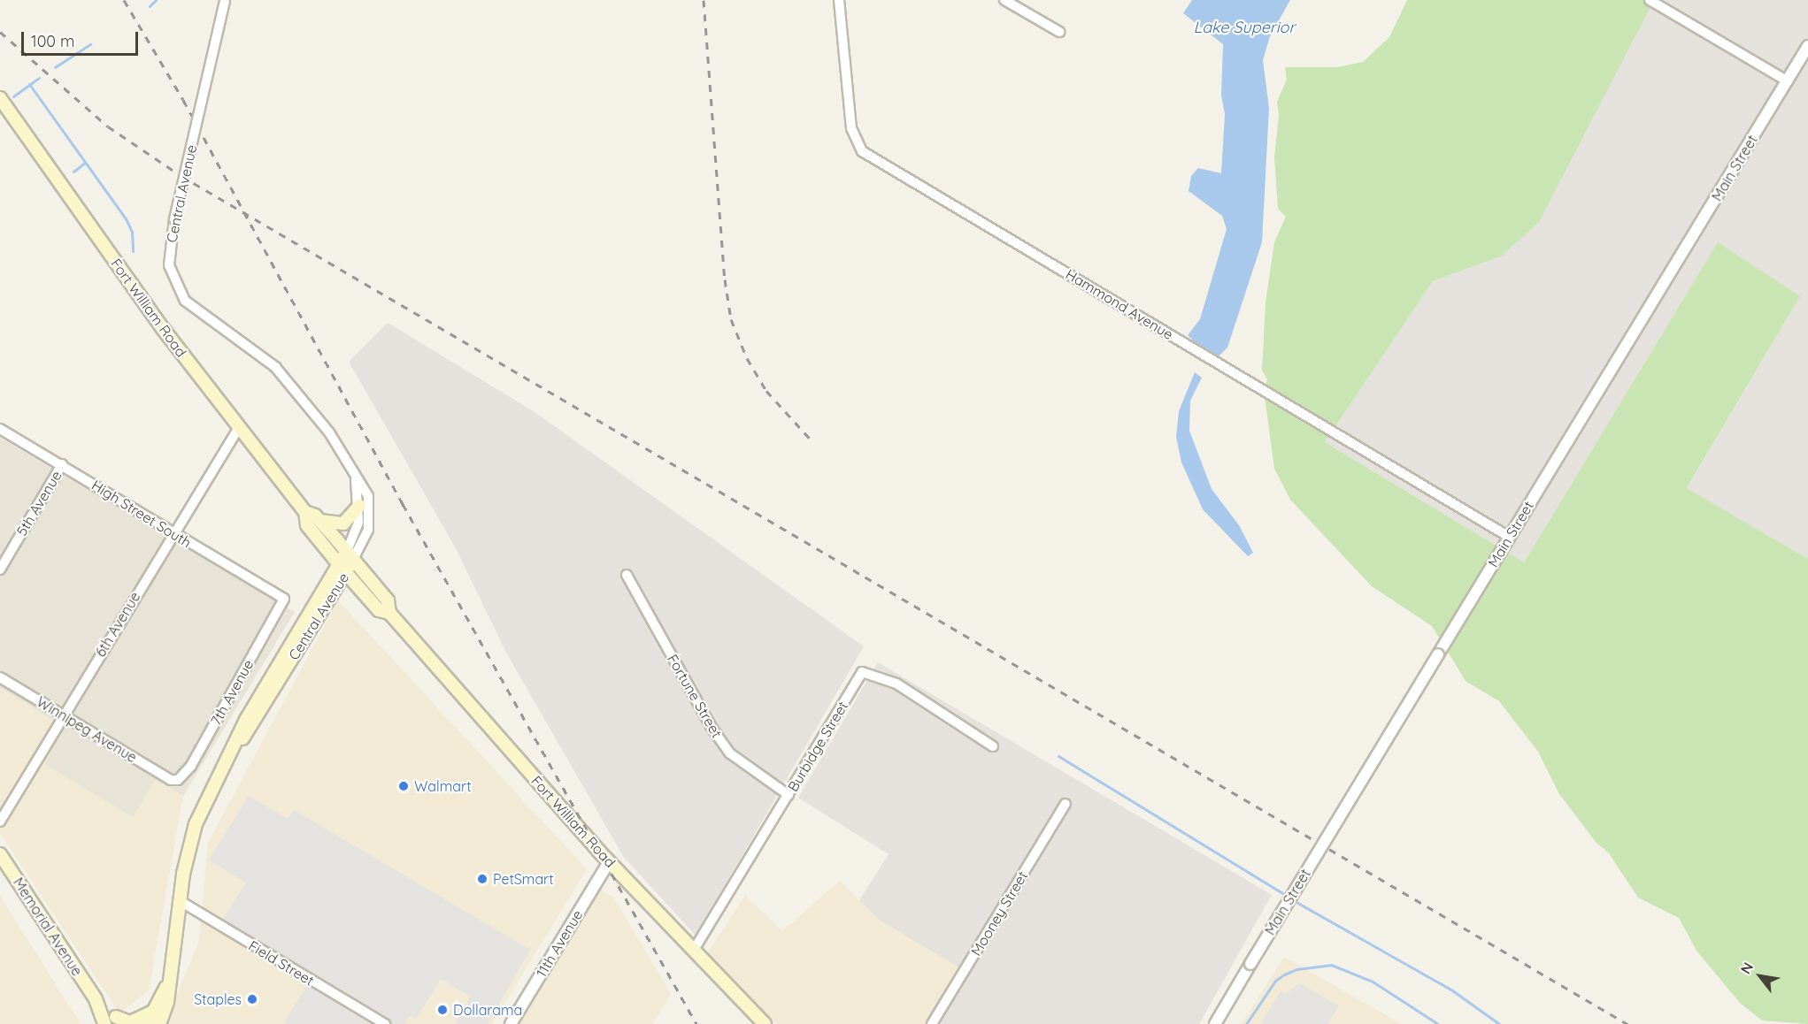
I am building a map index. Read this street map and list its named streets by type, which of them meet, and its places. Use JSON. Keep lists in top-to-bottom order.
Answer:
{
  "streets": {
    "main road": ["Central Avenue", "Fort William Road", "Memorial Avenue"],
    "street": [
      "Main Street",
      "Hammond Avenue",
      "5th Avenue",
      "High Street South",
      "6th Avenue",
      "7th Avenue",
      "Fortune Street",
      "Winnipeg Avenue",
      "Burbidge Street",
      "Mooney Street",
      "11th Avenue",
      "Field Street"
    ]
  },
  "crossings": [
    ["Main Street", "Hammond Avenue"],
    ["Central Avenue", "Fort William Road"],
    ["Central Avenue", "Field Street"],
    ["Fort William Road", "6th Avenue"],
    ["Fort William Road", "Burbidge Street"],
    ["Fort William Road", "11th Avenue"],
    ["5th Avenue", "High Street South"],
    ["High Street South", "6th Avenue"],
    ["High Street South", "7th Avenue"],
    ["6th Avenue", "Winnipeg Avenue"],
    ["7th Avenue", "Winnipeg Avenue"],
    ["Fortune Street", "Burbidge Street"]
  ],
  "water": ["Lake Superior"],
  "places": [
    "Walmart",
    "PetSmart",
    "Staples",
    "Dollarama"
  ],
  "scale_bar": "100 m",
  "north": "top left"
}
